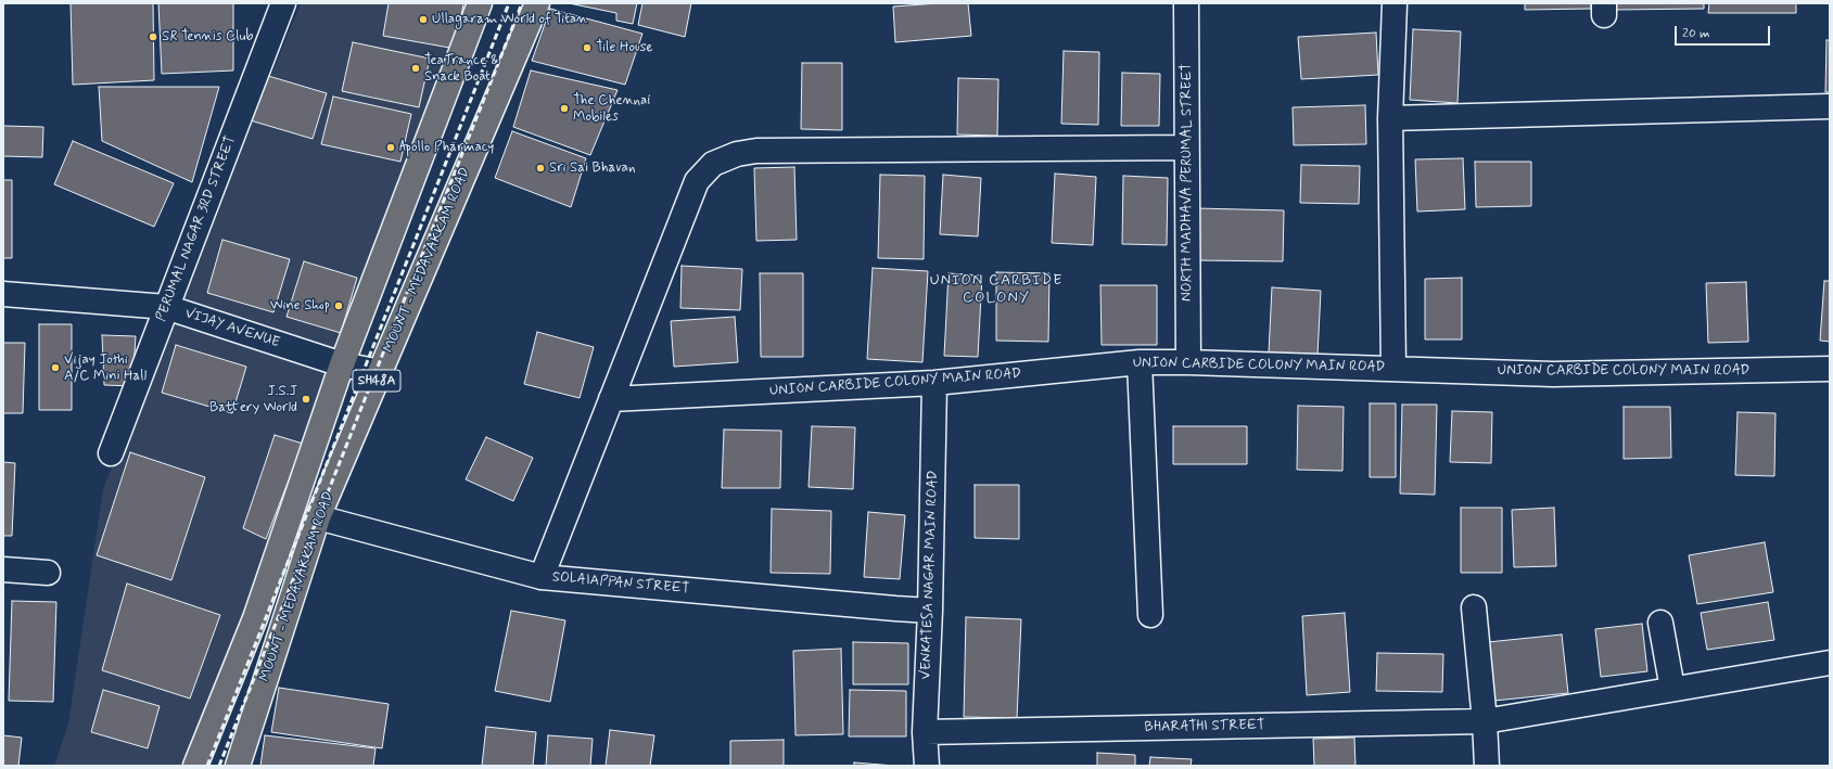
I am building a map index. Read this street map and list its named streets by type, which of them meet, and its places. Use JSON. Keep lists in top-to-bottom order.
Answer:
{
  "streets": {
    "main road": ["MOUNT - MEDAVAKKAM ROAD", "SH48A"],
    "street": [
      "NORTH MADHAVA PERUMAL STREET",
      "PERUMAL NAGAR 3RD STREET",
      "VIJAY AVENUE",
      "UNION CARBIDE COLONY MAIN ROAD",
      "VENKATESA NAGAR MAIN ROAD",
      "SOLAIAPPAN STREET",
      "BHARATHI STREET"
    ]
  },
  "crossings": [
    ["NORTH MADHAVA PERUMAL STREET", "UNION CARBIDE COLONY MAIN ROAD"],
    ["PERUMAL NAGAR 3RD STREET", "VIJAY AVENUE"],
    ["MOUNT - MEDAVAKKAM ROAD", "VIJAY AVENUE"],
    ["MOUNT - MEDAVAKKAM ROAD", "SOLAIAPPAN STREET"],
    ["UNION CARBIDE COLONY MAIN ROAD", "VENKATESA NAGAR MAIN ROAD"],
    ["VENKATESA NAGAR MAIN ROAD", "SOLAIAPPAN STREET"],
    ["VENKATESA NAGAR MAIN ROAD", "BHARATHI STREET"]
  ],
  "districts": ["UNION CARBIDE COLONY"],
  "places": [
    "Ullagaram World of Titan",
    "SR Tennis Club",
    "Tile House",
    "TeaTrance & Snack Boat",
    "The Chennai Mobiles",
    "Apollo Pharmacy",
    "Sri Sai Bhavan",
    "Wine Shop",
    "Vijay Jothi A/C Mini Hall",
    "J.S.J Battery World"
  ],
  "scale_bar": "20 m"
}
